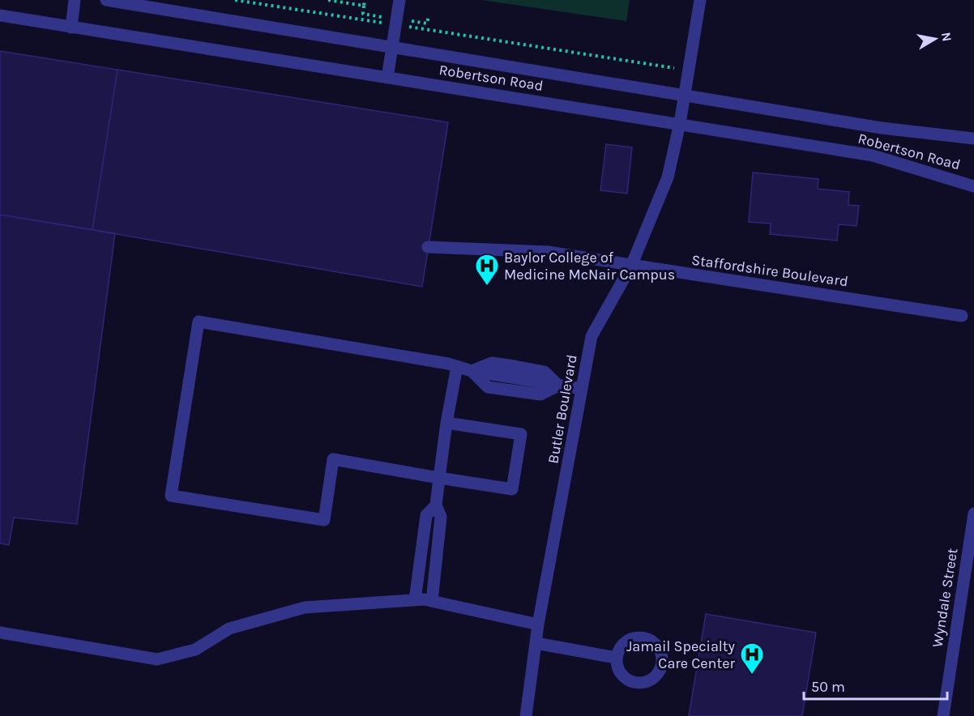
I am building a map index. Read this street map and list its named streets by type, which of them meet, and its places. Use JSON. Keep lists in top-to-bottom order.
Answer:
{
  "streets": {
    "street": [
      "Robertson Road",
      "Staffordshire Boulevard",
      "Butler Boulevard",
      "Wyndale Street"
    ]
  },
  "crossings": [
    ["Robertson Road", "Butler Boulevard"],
    ["Staffordshire Boulevard", "Butler Boulevard"]
  ],
  "places": {
    "hospital": ["Baylor College of Medicine McNair Campus", "Jamail Specialty Care Center"]
  },
  "scale_bar": "50 m",
  "north": "right"
}
